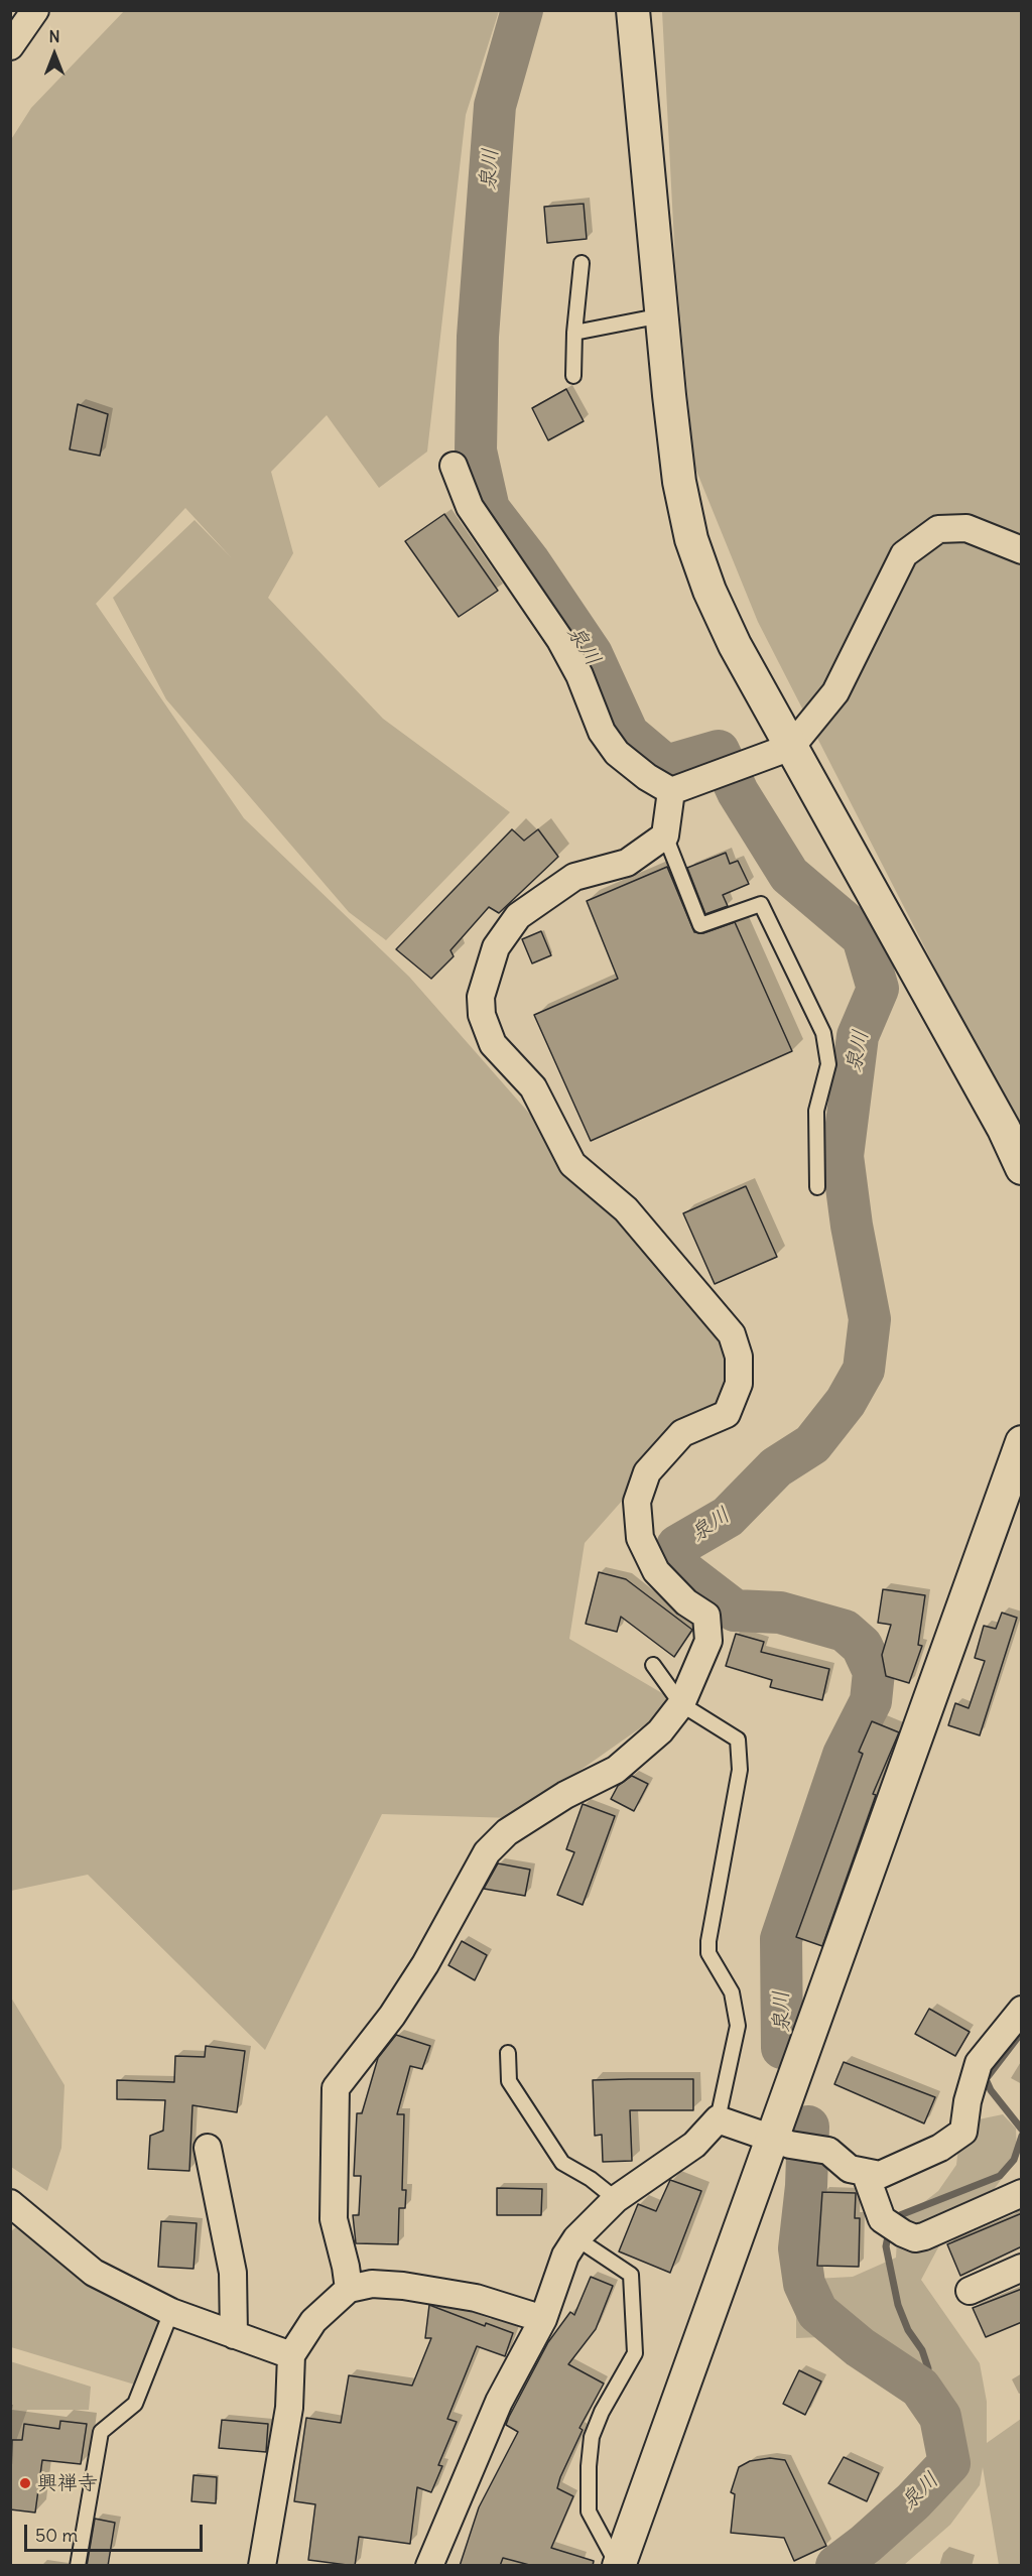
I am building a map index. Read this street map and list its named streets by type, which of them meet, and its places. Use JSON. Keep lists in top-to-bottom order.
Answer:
{
  "water": ["泉川"],
  "places": ["興禅寺"],
  "scale_bar": "50 m",
  "north": "top"
}
